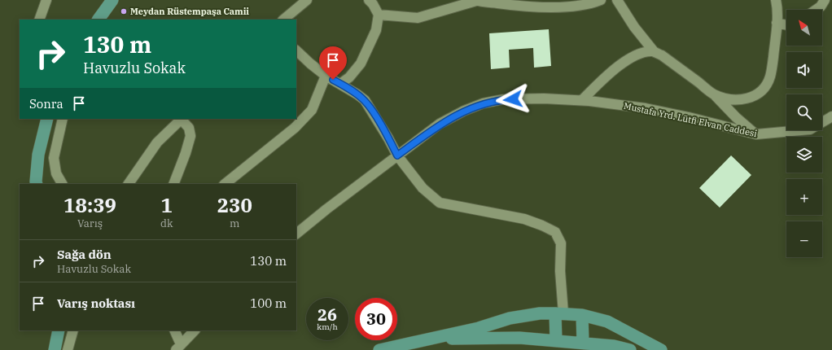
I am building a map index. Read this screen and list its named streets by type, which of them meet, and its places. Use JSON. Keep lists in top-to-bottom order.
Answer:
{
  "streets": {
    "street": ["Mustafa Yrd. Lütfi Elvan Caddesi"]
  },
  "places": ["Meydan Rüstempaşa Camii"],
  "north": "top left",
  "page": {
    "map_buttons": ["+", "−"],
    "turn": ["130 m", "Havuzlu Sokak"],
    "then": "Sonra",
    "eta": [
      "18:39",
      "Varış",
      "1",
      "dk",
      "230",
      "m"
    ],
    "list": [
      {
        "name": "Sağa dön",
        "note": "Havuzlu Sokak",
        "value": "130 m"
      },
      {
        "name": "Varış noktası",
        "value": "100 m"
      }
    ],
    "speed": "26 km/h",
    "limit": "30"
  }
}
